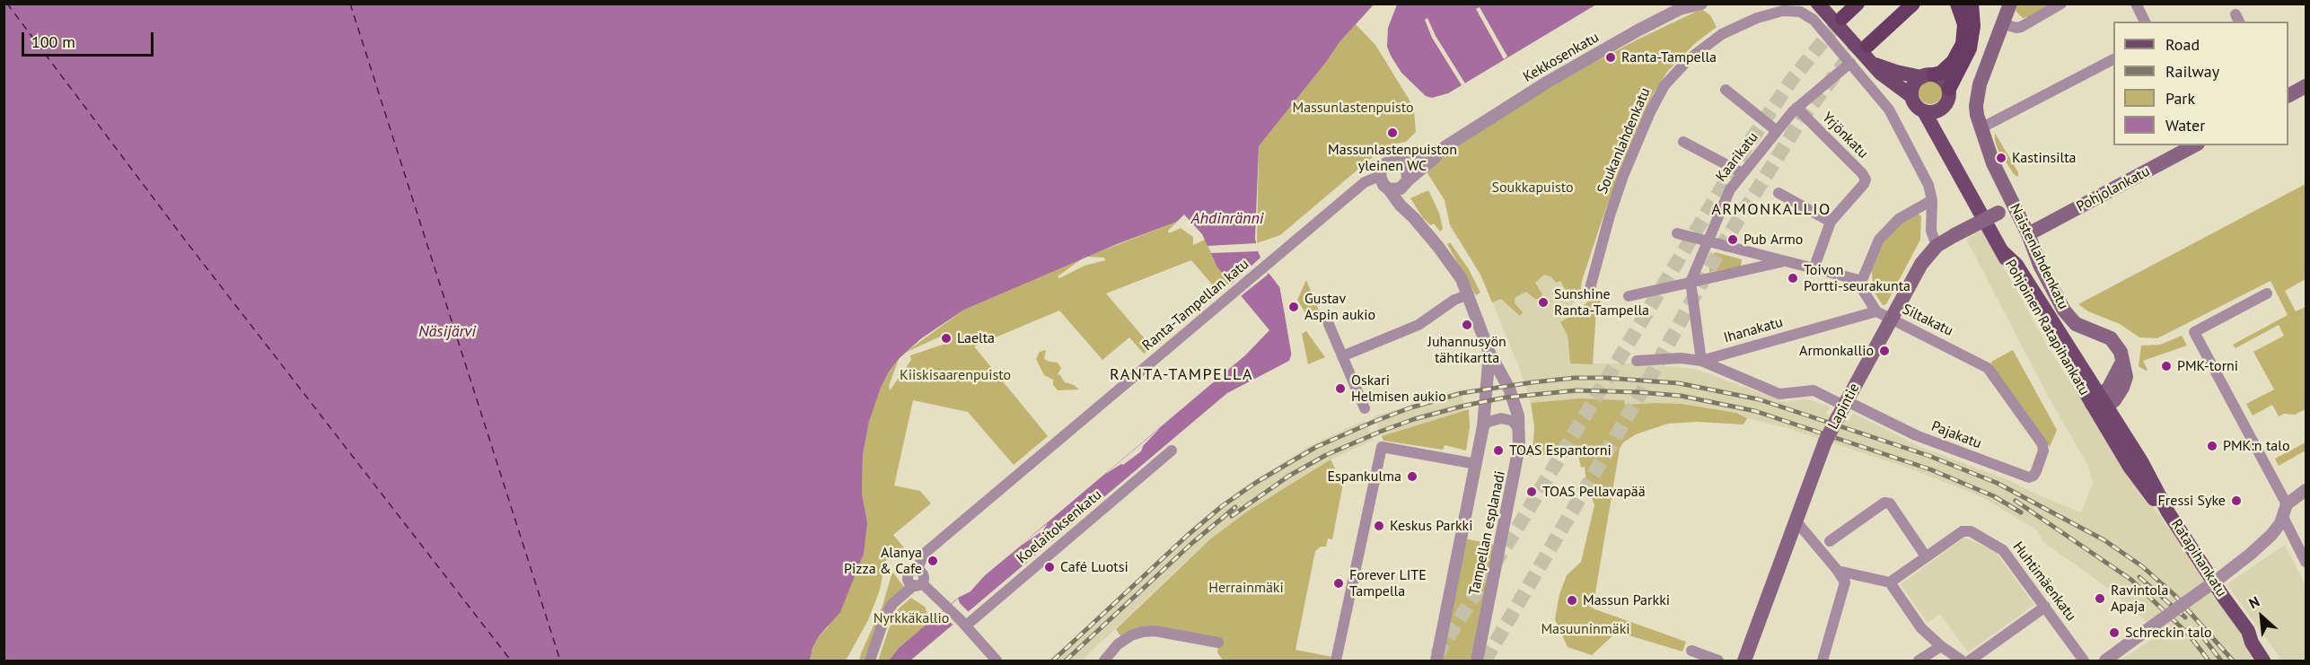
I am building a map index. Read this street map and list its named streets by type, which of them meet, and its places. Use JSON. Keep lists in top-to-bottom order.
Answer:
{
  "streets": {
    "main road": [
      "Pohjolankatu",
      "Naistenlahdenkatu",
      "Pohjoinen Ratapihankatu",
      "Lapintie",
      "Ratapihankatu"
    ],
    "street": [
      "Kekkosenkatu",
      "Yrjönkatu",
      "Soukanlahdenkatu",
      "Kaarikatu",
      "Ranta-Tampellan katu",
      "Siltakatu",
      "Ihanakatu",
      "Pajakatu",
      "Koelaitoksenkatu",
      "Tampellan esplanadi",
      "Huhtimäenkatu"
    ]
  },
  "crossings": [
    ["Kekkosenkatu", "Ranta-Tampellan katu"],
    ["Kekkosenkatu", "Tampellan esplanadi"],
    ["Yrjönkatu", "Kaarikatu"],
    ["Soukanlahdenkatu", "Kaarikatu"],
    ["Soukanlahdenkatu", "Lapintie"],
    ["Pohjolankatu", "Naistenlahdenkatu"],
    ["Naistenlahdenkatu", "Lapintie"],
    ["Ranta-Tampellan katu", "Tampellan esplanadi"],
    ["Siltakatu", "Ihanakatu"],
    ["Siltakatu", "Lapintie"],
    ["Siltakatu", "Pajakatu"],
    ["Pohjoinen Ratapihankatu", "Ratapihankatu"],
    ["Ihanakatu", "Pajakatu"],
    ["Lapintie", "Pajakatu"]
  ],
  "districts": ["ARMONKALLIO", "RANTA-TAMPELLA"],
  "water": ["Ahdinränni", "Näsijärvi"],
  "parks": [
    "Massunlastenpuisto",
    "Soukkapuisto",
    "Kiiskisaarenpuisto",
    "Herrainmäki",
    "Nyrkkäkallio",
    "Masuuninmäki"
  ],
  "places": [
    "Ranta-Tampella",
    "Massunlastenpuiston yleinen WC",
    "Kastinsilta",
    "Pub Armo",
    "Toivon Portti-seurakunta",
    "Sunshine Ranta-Tampella",
    "Gustav Aspin aukio",
    "Juhannusyön tähtikartta",
    "Laelta",
    "Armonkallio",
    "PMK-torni",
    "Oskari Helmisen aukio",
    "PMK:n talo",
    "TOAS Espantorni",
    "Espankulma",
    "TOAS Pellavapää",
    "Fressi Syke",
    "Keskus Parkki",
    "Alanya Pizza & Cafe",
    "Café Luotsi",
    "Forever LITE Tampella",
    "Ravintola Apaja",
    "Massun Parkki",
    "Schreckin talo"
  ],
  "legend": [
    "Road",
    "Railway",
    "Park",
    "Water"
  ],
  "scale_bar": "100 m",
  "north": "top left"
}
